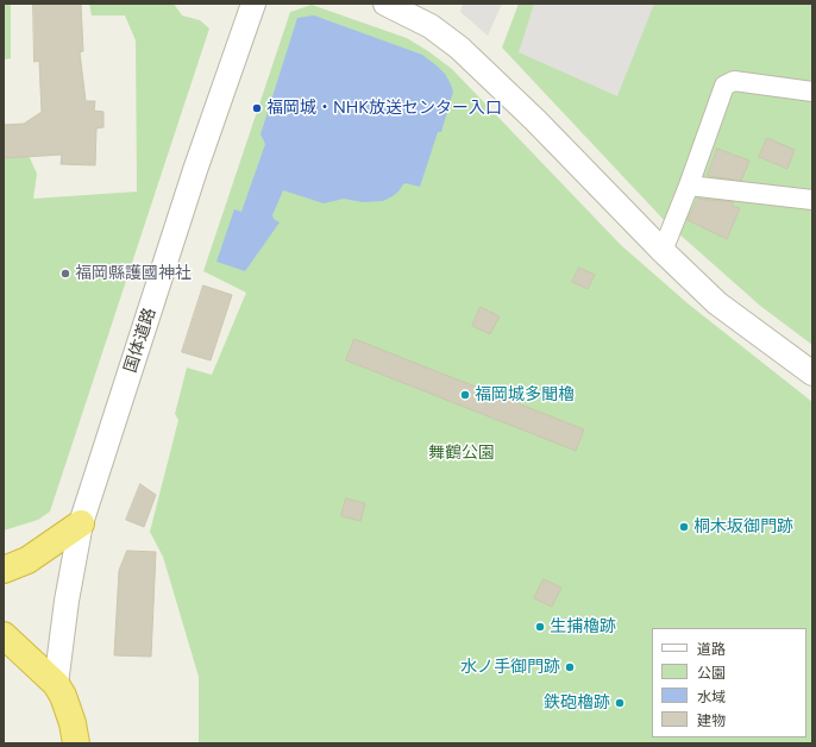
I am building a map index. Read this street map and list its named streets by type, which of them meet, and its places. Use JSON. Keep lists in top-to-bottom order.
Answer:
{
  "streets": {
    "street": ["国体道路"]
  },
  "parks": ["舞鶴公園"],
  "places": [
    "福岡城・NHK放送センター入口",
    "福岡縣護國神社",
    "福岡城多聞櫓",
    "桐木坂御門跡",
    "生捕櫓跡",
    "水ノ手御門跡",
    "鉄砲櫓跡"
  ],
  "legend": [
    "道路",
    "公園",
    "水域",
    "建物"
  ]
}
